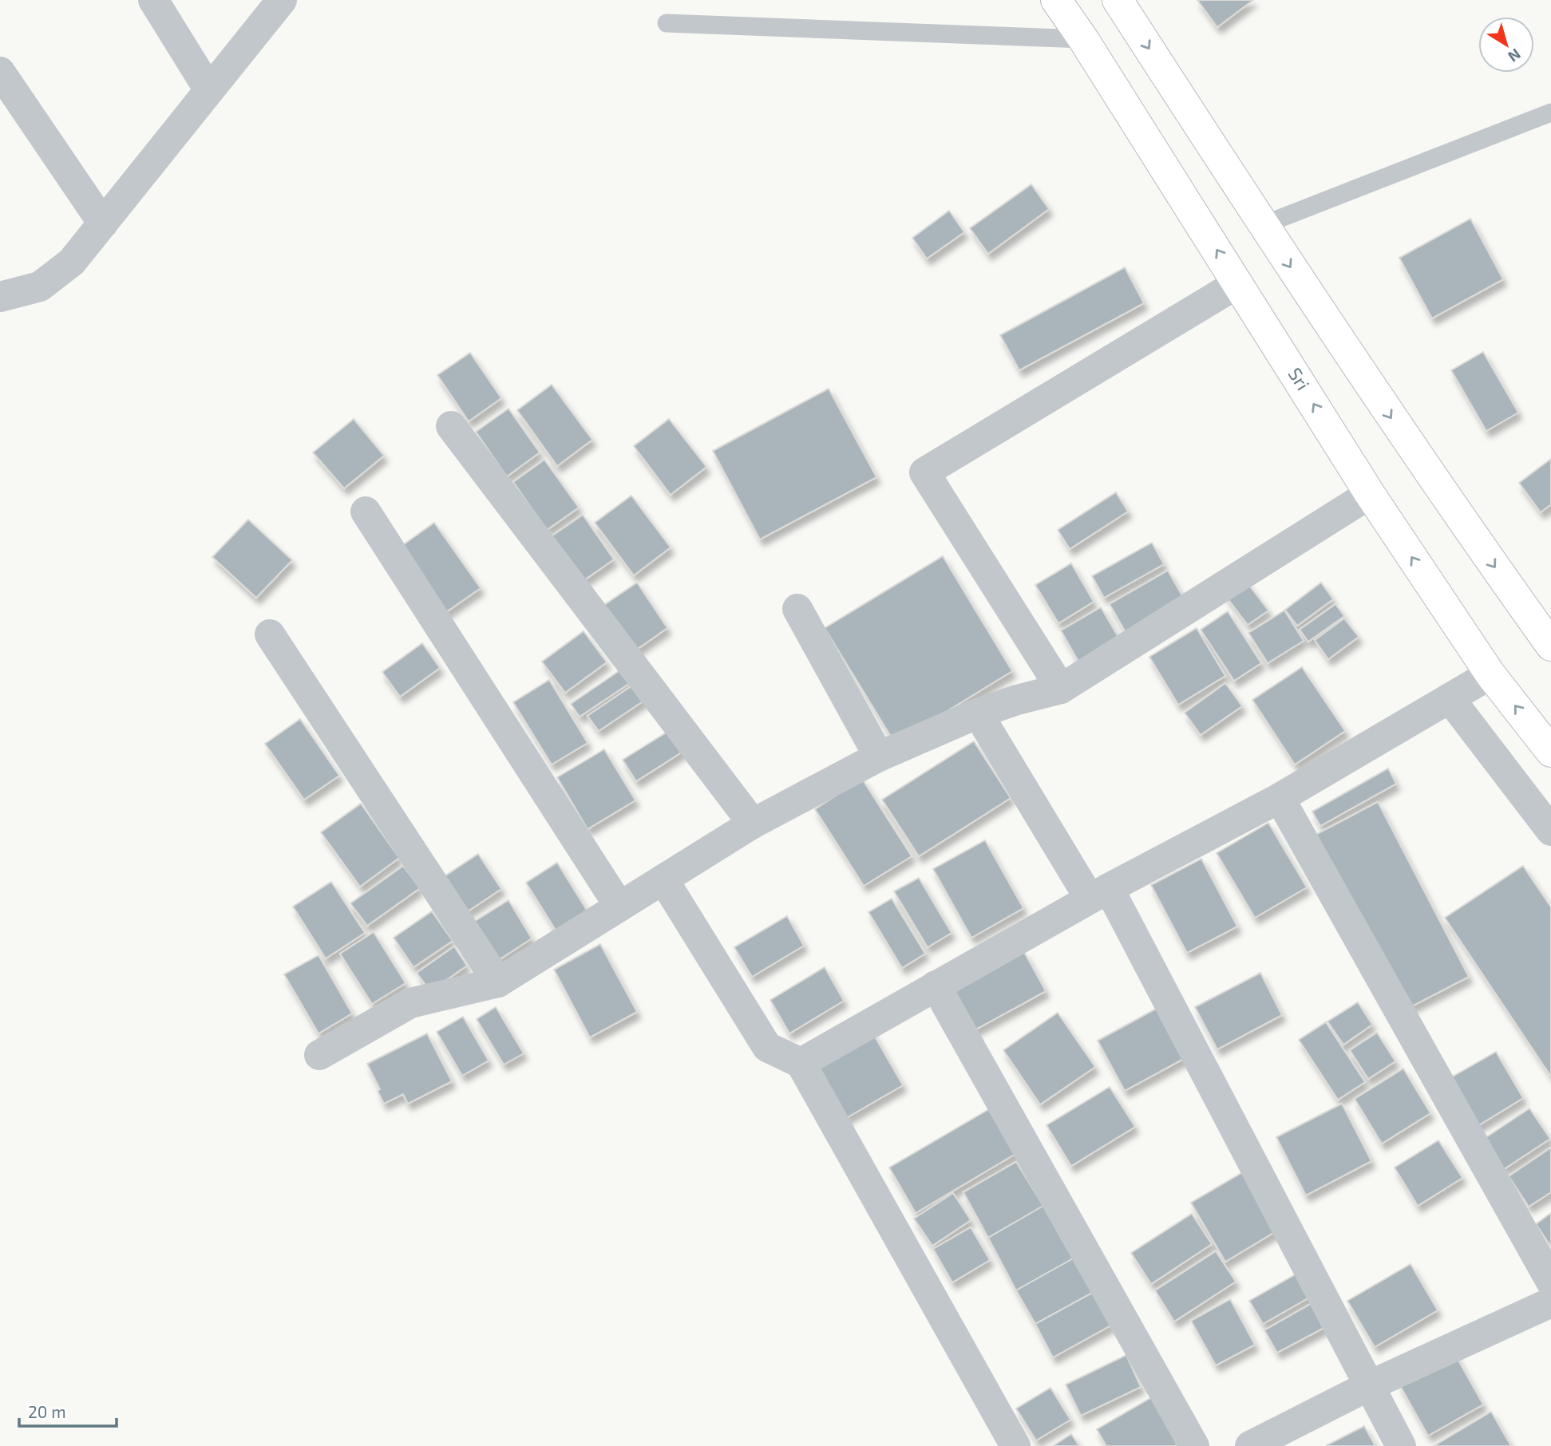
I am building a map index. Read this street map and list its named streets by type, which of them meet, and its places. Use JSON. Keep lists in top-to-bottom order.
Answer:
{
  "streets": {
    "highway": ["Sri"]
  },
  "scale_bar": "20 m",
  "north": "bottom right"
}
